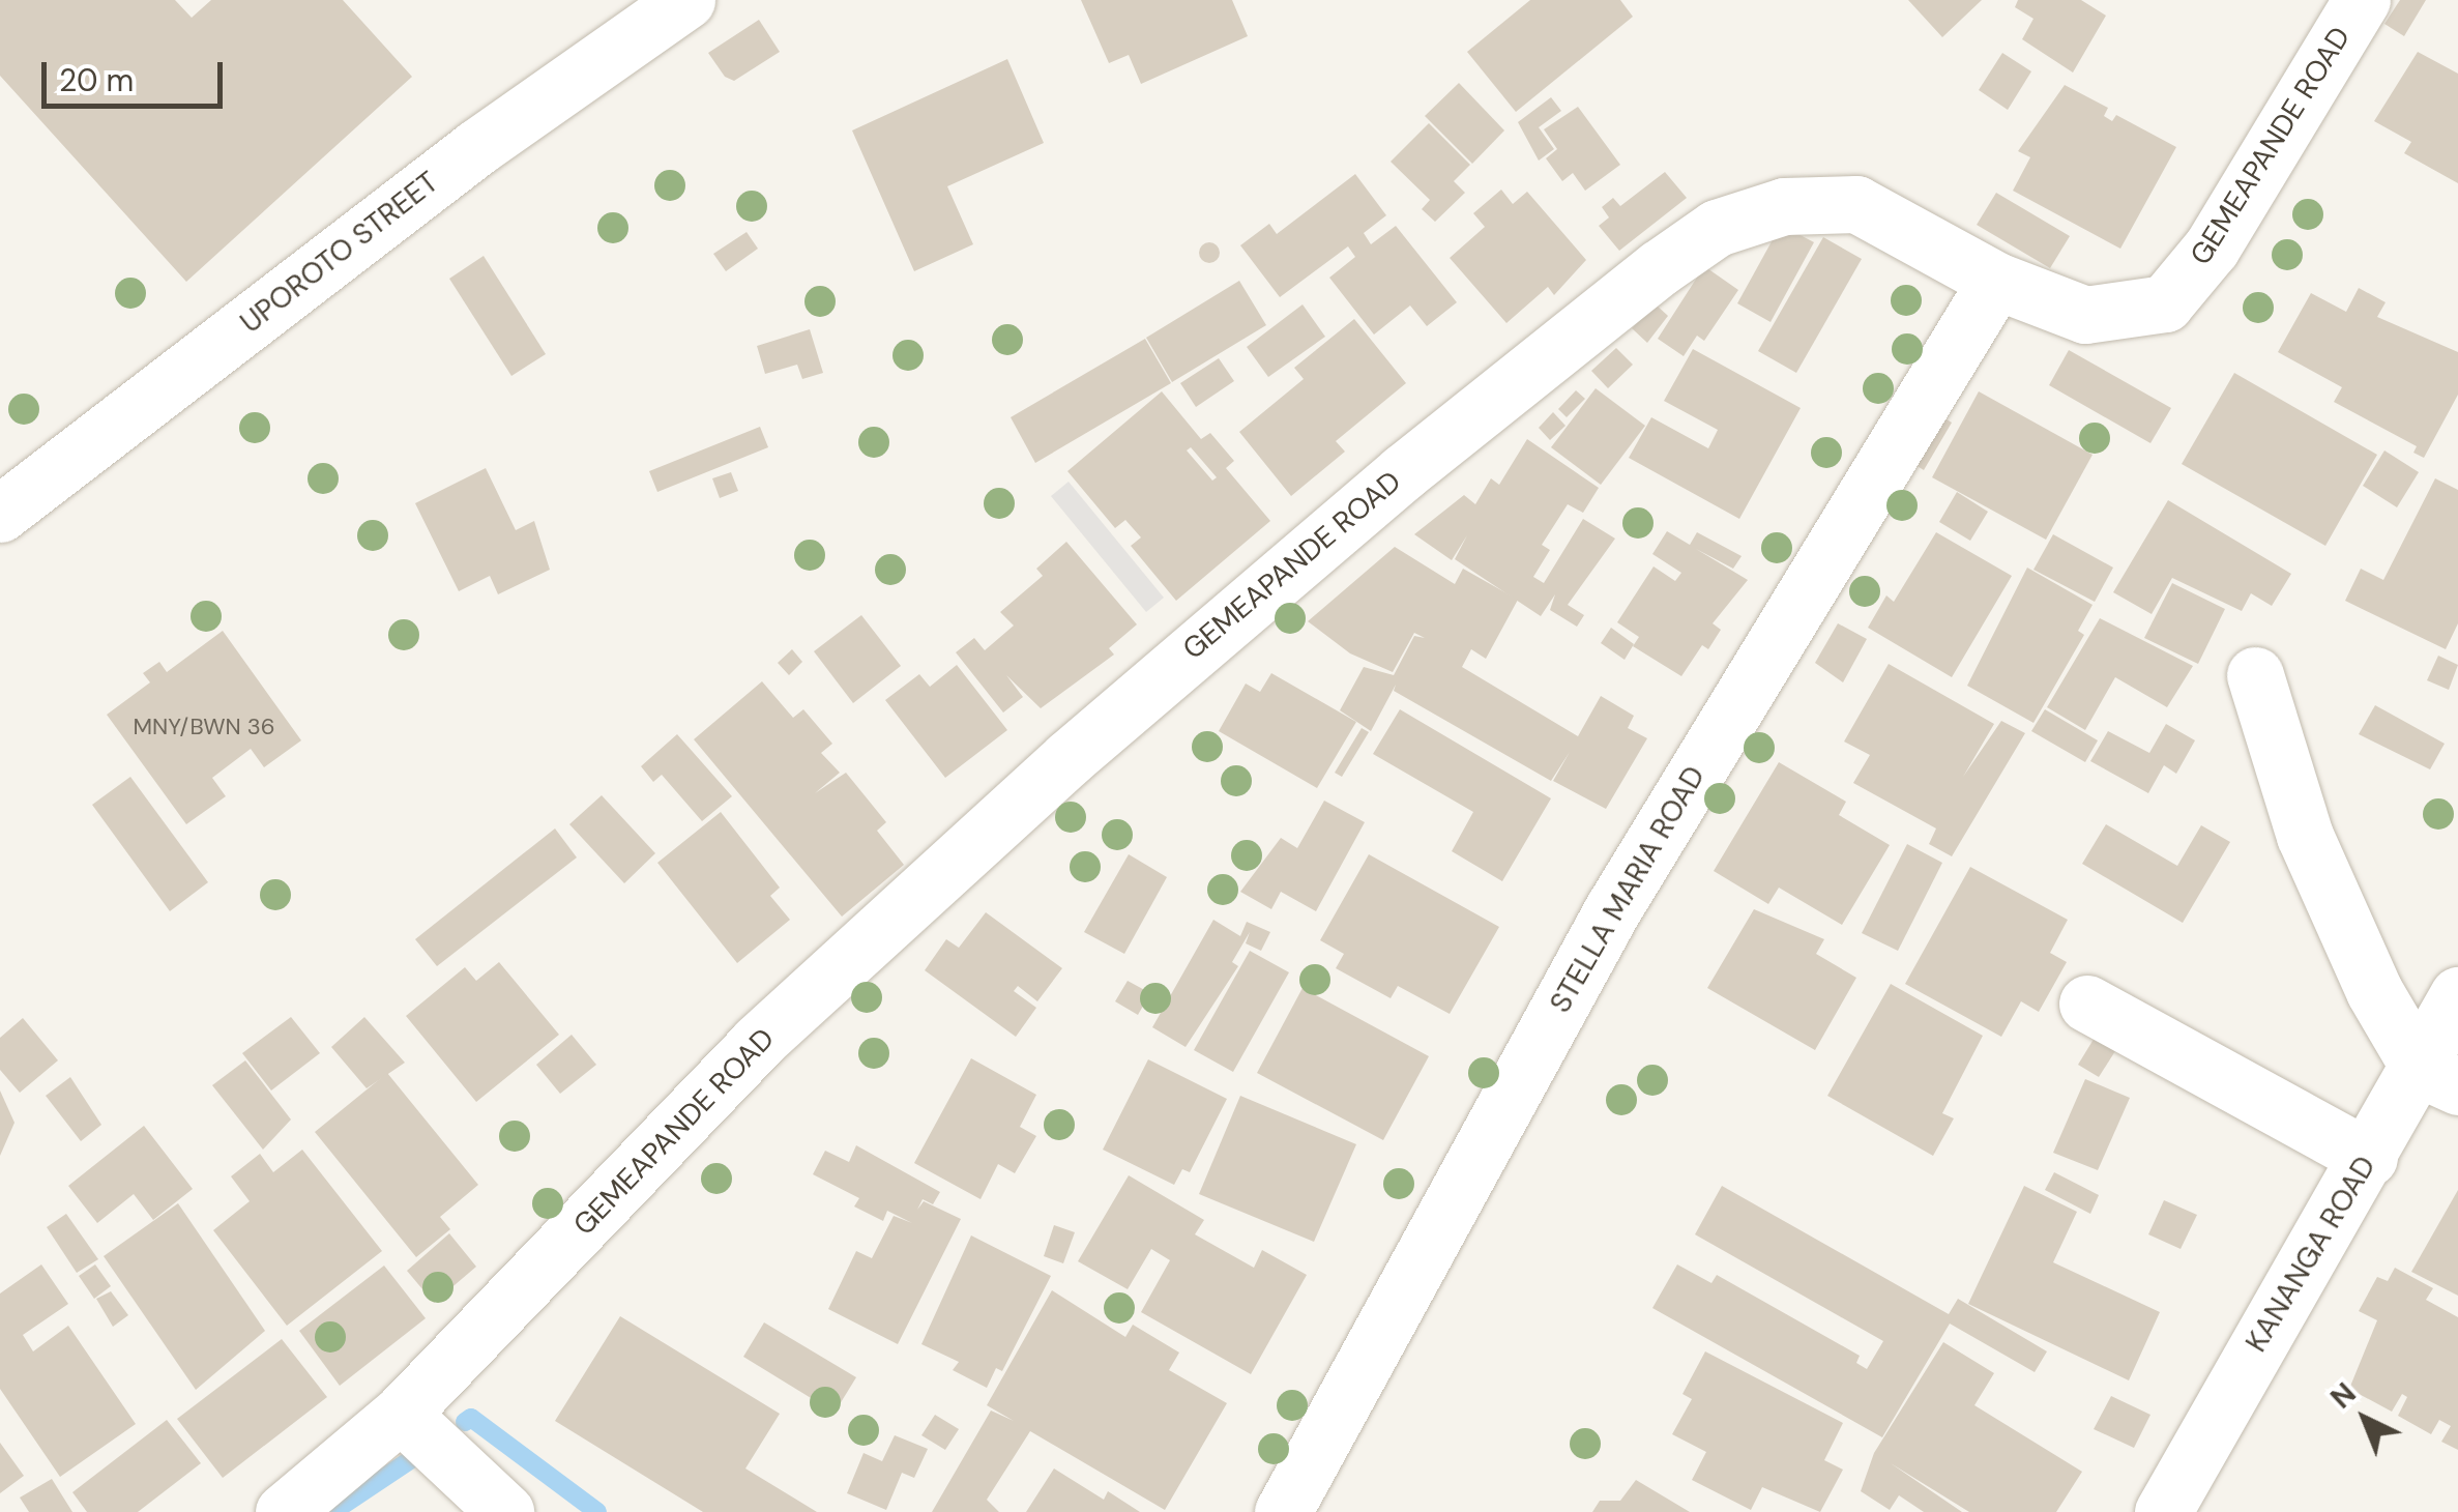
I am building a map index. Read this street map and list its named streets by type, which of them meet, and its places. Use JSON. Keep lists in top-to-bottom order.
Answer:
{
  "streets": {
    "street": [
      "GEMEAPANDE ROAD",
      "UPOROTO STREET",
      "STELLA MARIA ROAD",
      "KANANGA ROAD"
    ]
  },
  "crossings": [
    ["GEMEAPANDE ROAD", "STELLA MARIA ROAD"]
  ],
  "house_numbers": ["MNY/BWN 36"],
  "scale_bar": "20 m",
  "north": "top left"
}
